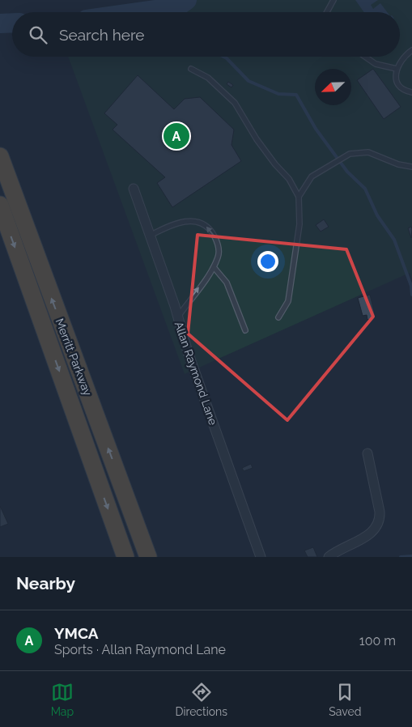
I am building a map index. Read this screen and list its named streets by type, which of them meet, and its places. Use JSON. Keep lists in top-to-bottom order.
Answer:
{
  "streets": {
    "highway": ["Merritt Parkway"],
    "street": ["Allan Raymond Lane"]
  },
  "north": "bottom left",
  "page": {
    "search": "Search here",
    "pins": "A",
    "heading": "Nearby",
    "list": [
      {
        "mark": "A",
        "name": "YMCA",
        "note": "Sports · Allan Raymond Lane",
        "value": "100 m"
      }
    ],
    "nav": ["Map", "Directions", "Saved"]
  }
}
